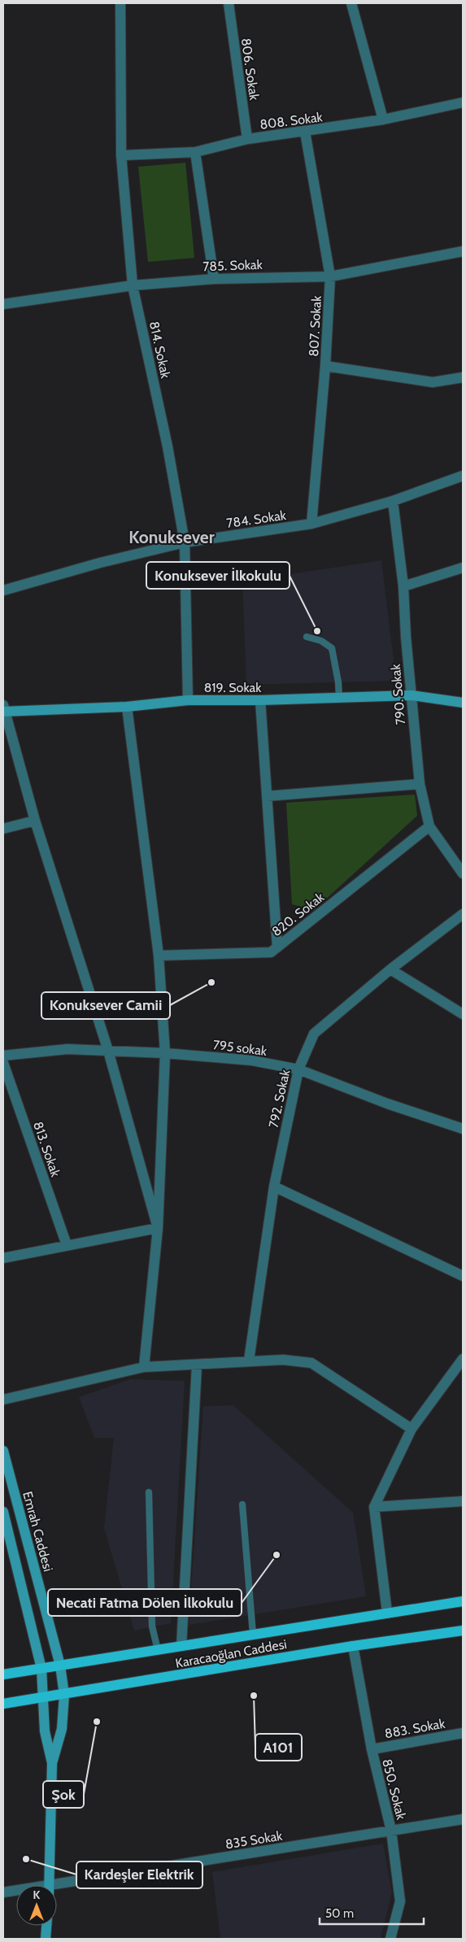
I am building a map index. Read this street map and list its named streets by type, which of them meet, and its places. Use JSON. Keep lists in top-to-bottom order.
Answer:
{
  "streets": {
    "main road": ["Karacaoğlan Caddesi"],
    "street": [
      "806. Sokak",
      "808. Sokak",
      "785. Sokak",
      "807. Sokak",
      "814. Sokak",
      "784. Sokak",
      "819. Sokak",
      "790. Sokak",
      "820. Sokak",
      "795 sokak",
      "792. Sokak",
      "813. Sokak",
      "Emrah Caddesi",
      "883. Sokak",
      "850. Sokak",
      "835 Sokak"
    ]
  },
  "crossings": [
    ["806. Sokak", "808. Sokak"],
    ["808. Sokak", "807. Sokak"],
    ["808. Sokak", "814. Sokak"],
    ["785. Sokak", "807. Sokak"],
    ["785. Sokak", "814. Sokak"],
    ["807. Sokak", "784. Sokak"],
    ["814. Sokak", "784. Sokak"],
    ["814. Sokak", "819. Sokak"],
    ["784. Sokak", "790. Sokak"],
    ["819. Sokak", "790. Sokak"],
    ["790. Sokak", "820. Sokak"],
    ["795 sokak", "792. Sokak"],
    ["Emrah Caddesi", "Karacaoğlan Caddesi"],
    ["Karacaoğlan Caddesi", "850. Sokak"],
    ["883. Sokak", "850. Sokak"],
    ["850. Sokak", "835 Sokak"]
  ],
  "districts": ["Konuksever"],
  "places": [
    "Konuksever İlkokulu",
    "Konuksever Camii",
    "Necati Fatma Dölen İlkokulu",
    "A101",
    "Şok",
    "Kardeşler Elektrik"
  ],
  "scale_bar": "50 m",
  "north": "top"
}
